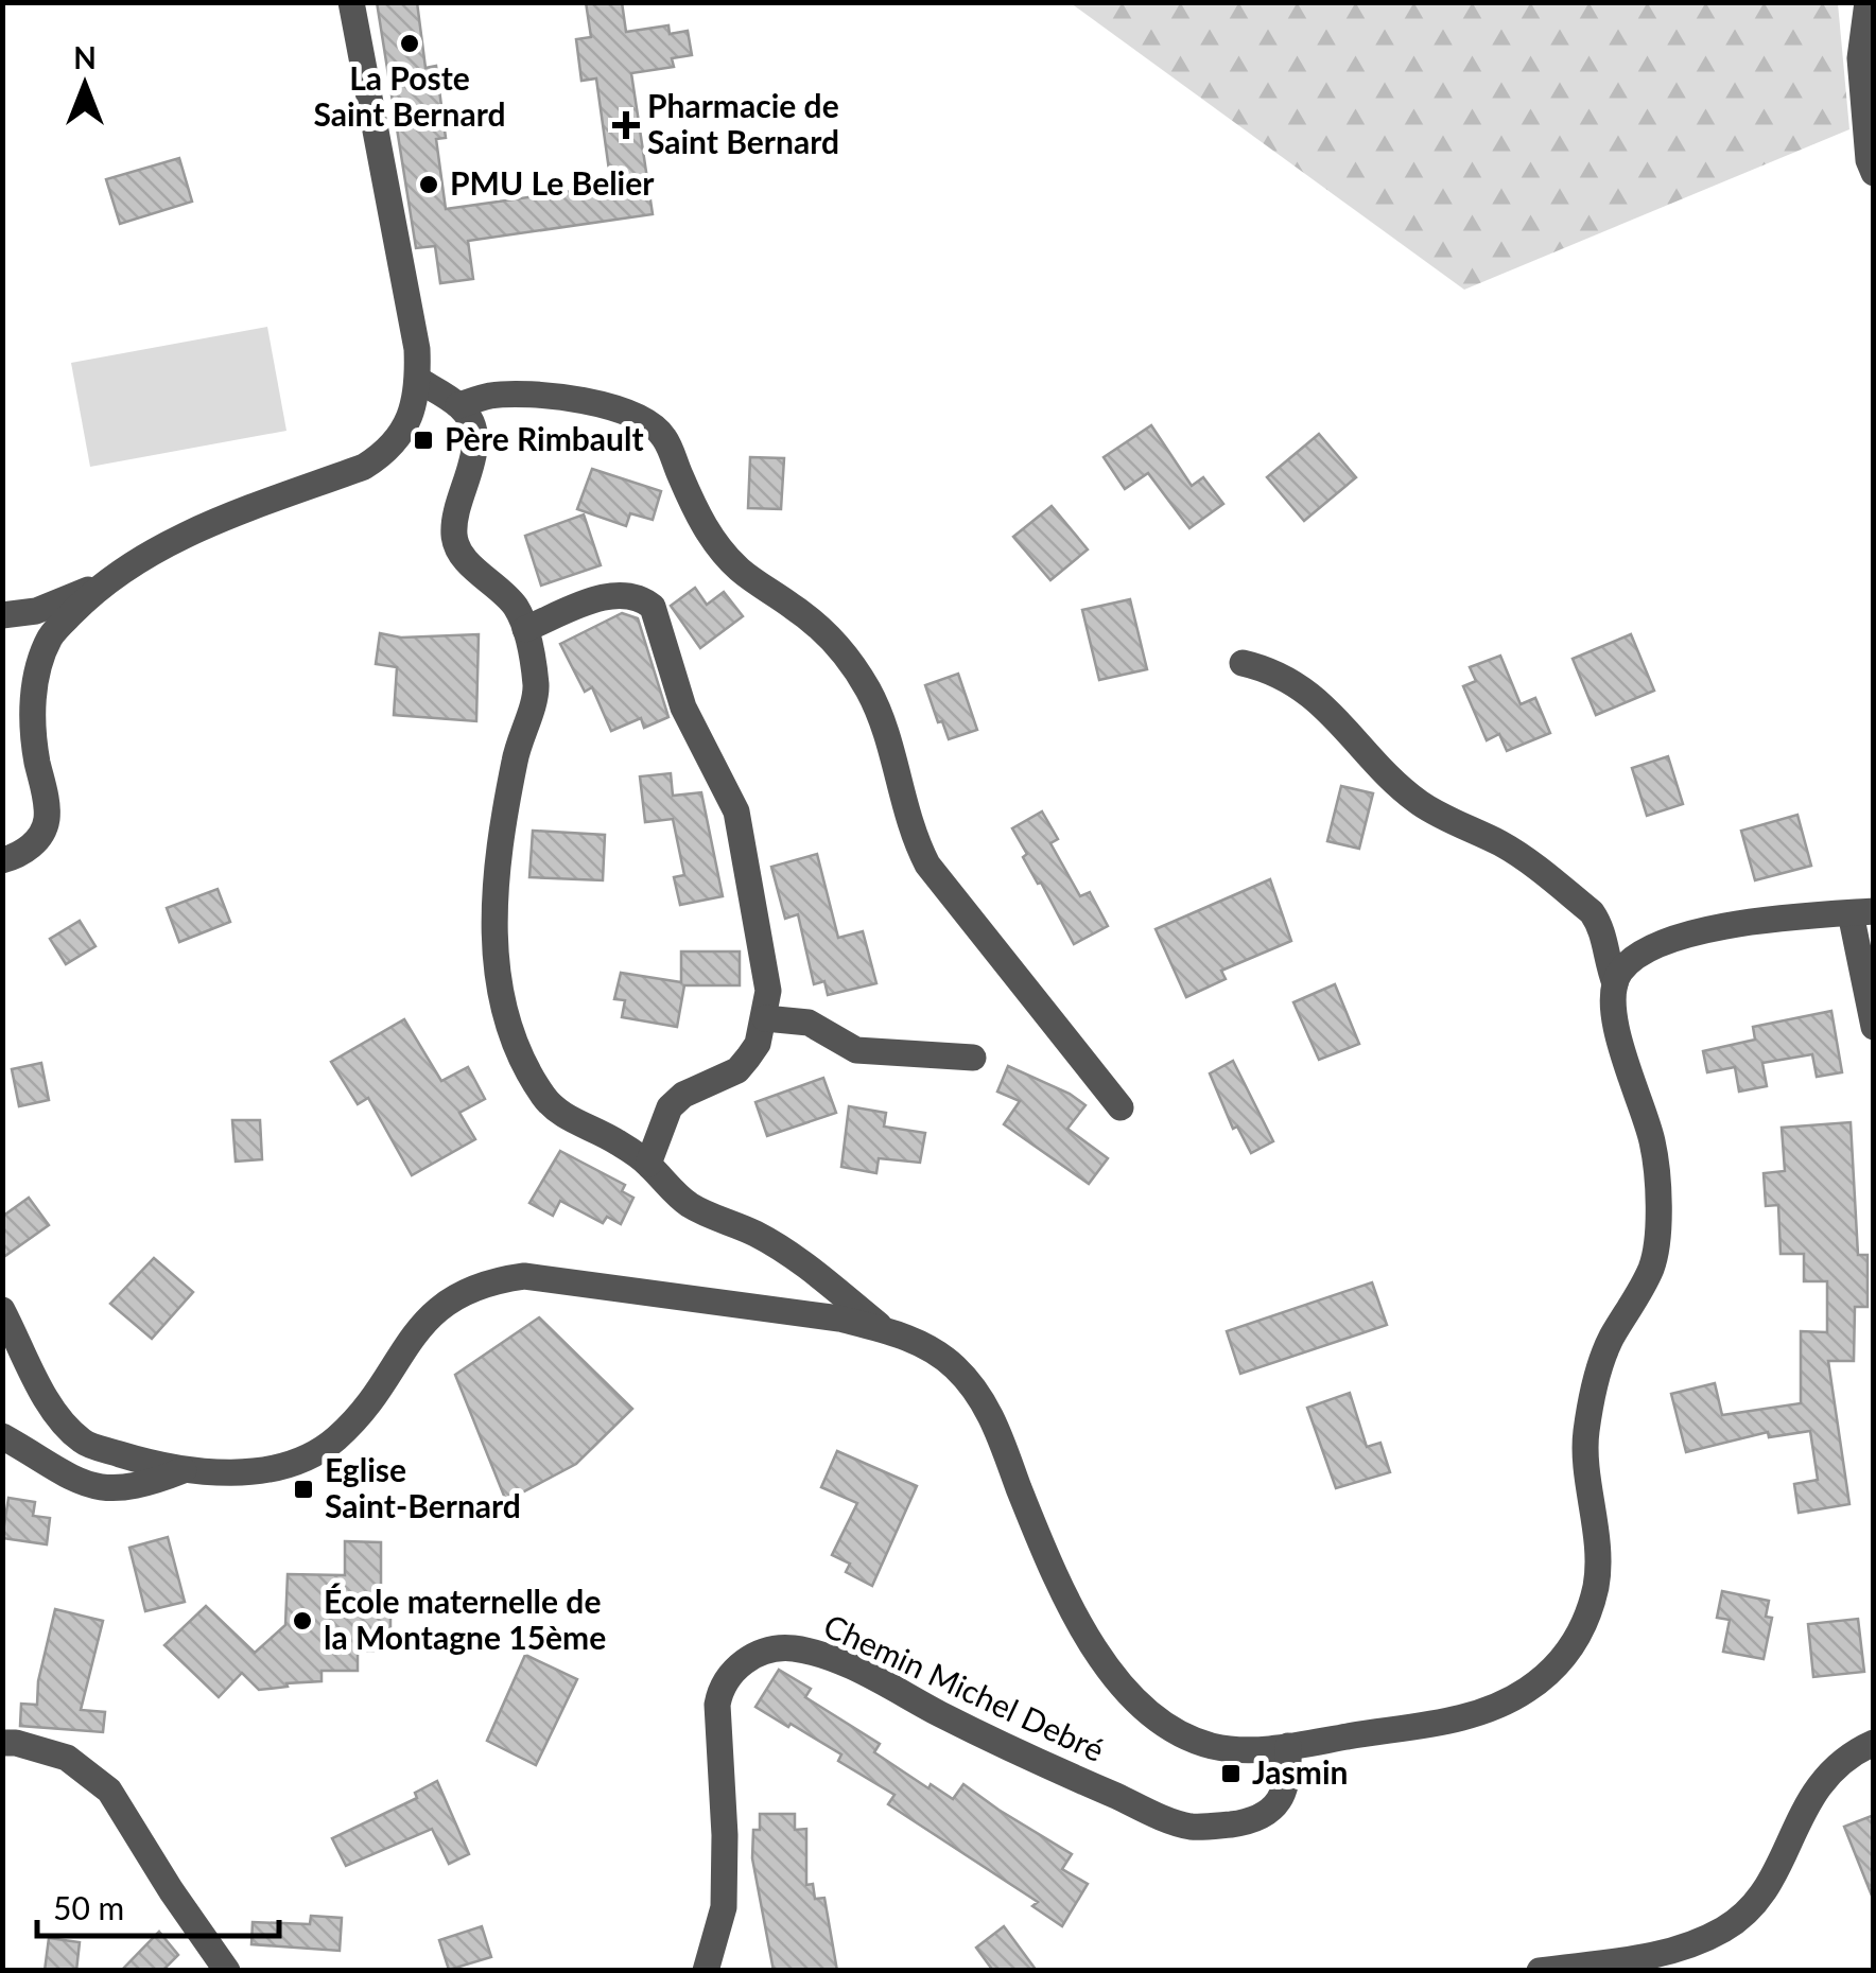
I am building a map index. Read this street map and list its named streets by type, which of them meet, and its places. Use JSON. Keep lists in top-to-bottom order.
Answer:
{
  "streets": {
    "street": ["Chemin Michel Debré"]
  },
  "places": {
    "other": ["La Poste Saint Bernard", "PMU Le Belier", "École maternelle de la Montagne 15ème"],
    "health": ["Pharmacie de Saint Bernard"],
    "transit": ["Père Rimbault", "Eglise Saint-Bernard", "Jasmin"]
  },
  "scale_bar": "50 m",
  "north": "top"
}
